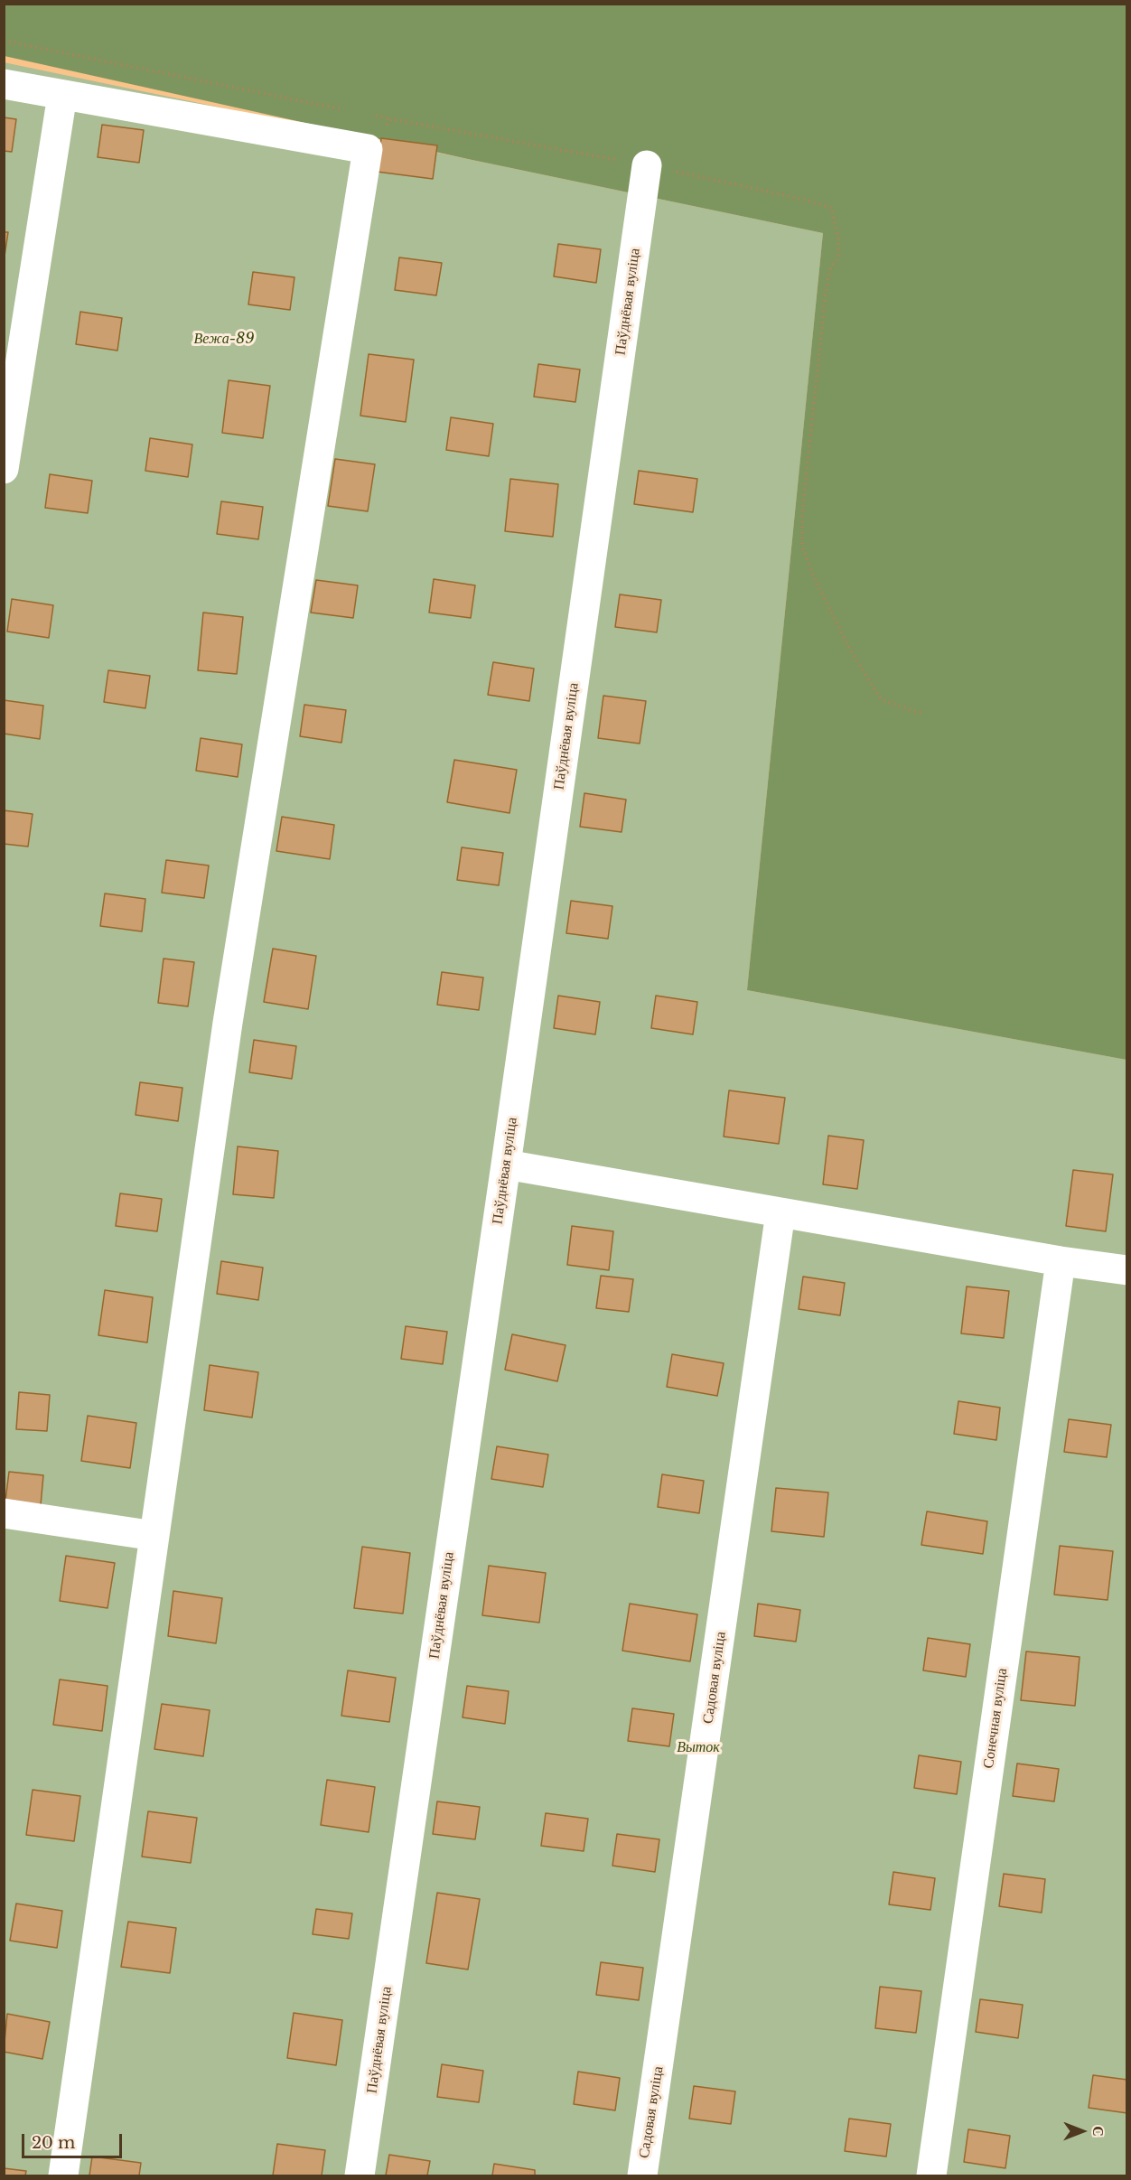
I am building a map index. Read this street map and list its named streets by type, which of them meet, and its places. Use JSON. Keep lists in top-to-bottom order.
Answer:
{
  "streets": {
    "street": ["Паўднёвая вуліца", "Садовая вуліца", "Сонечная вуліца"]
  },
  "parks": ["Вежа-89", "Выток"],
  "scale_bar": "20 m",
  "north": "right"
}
